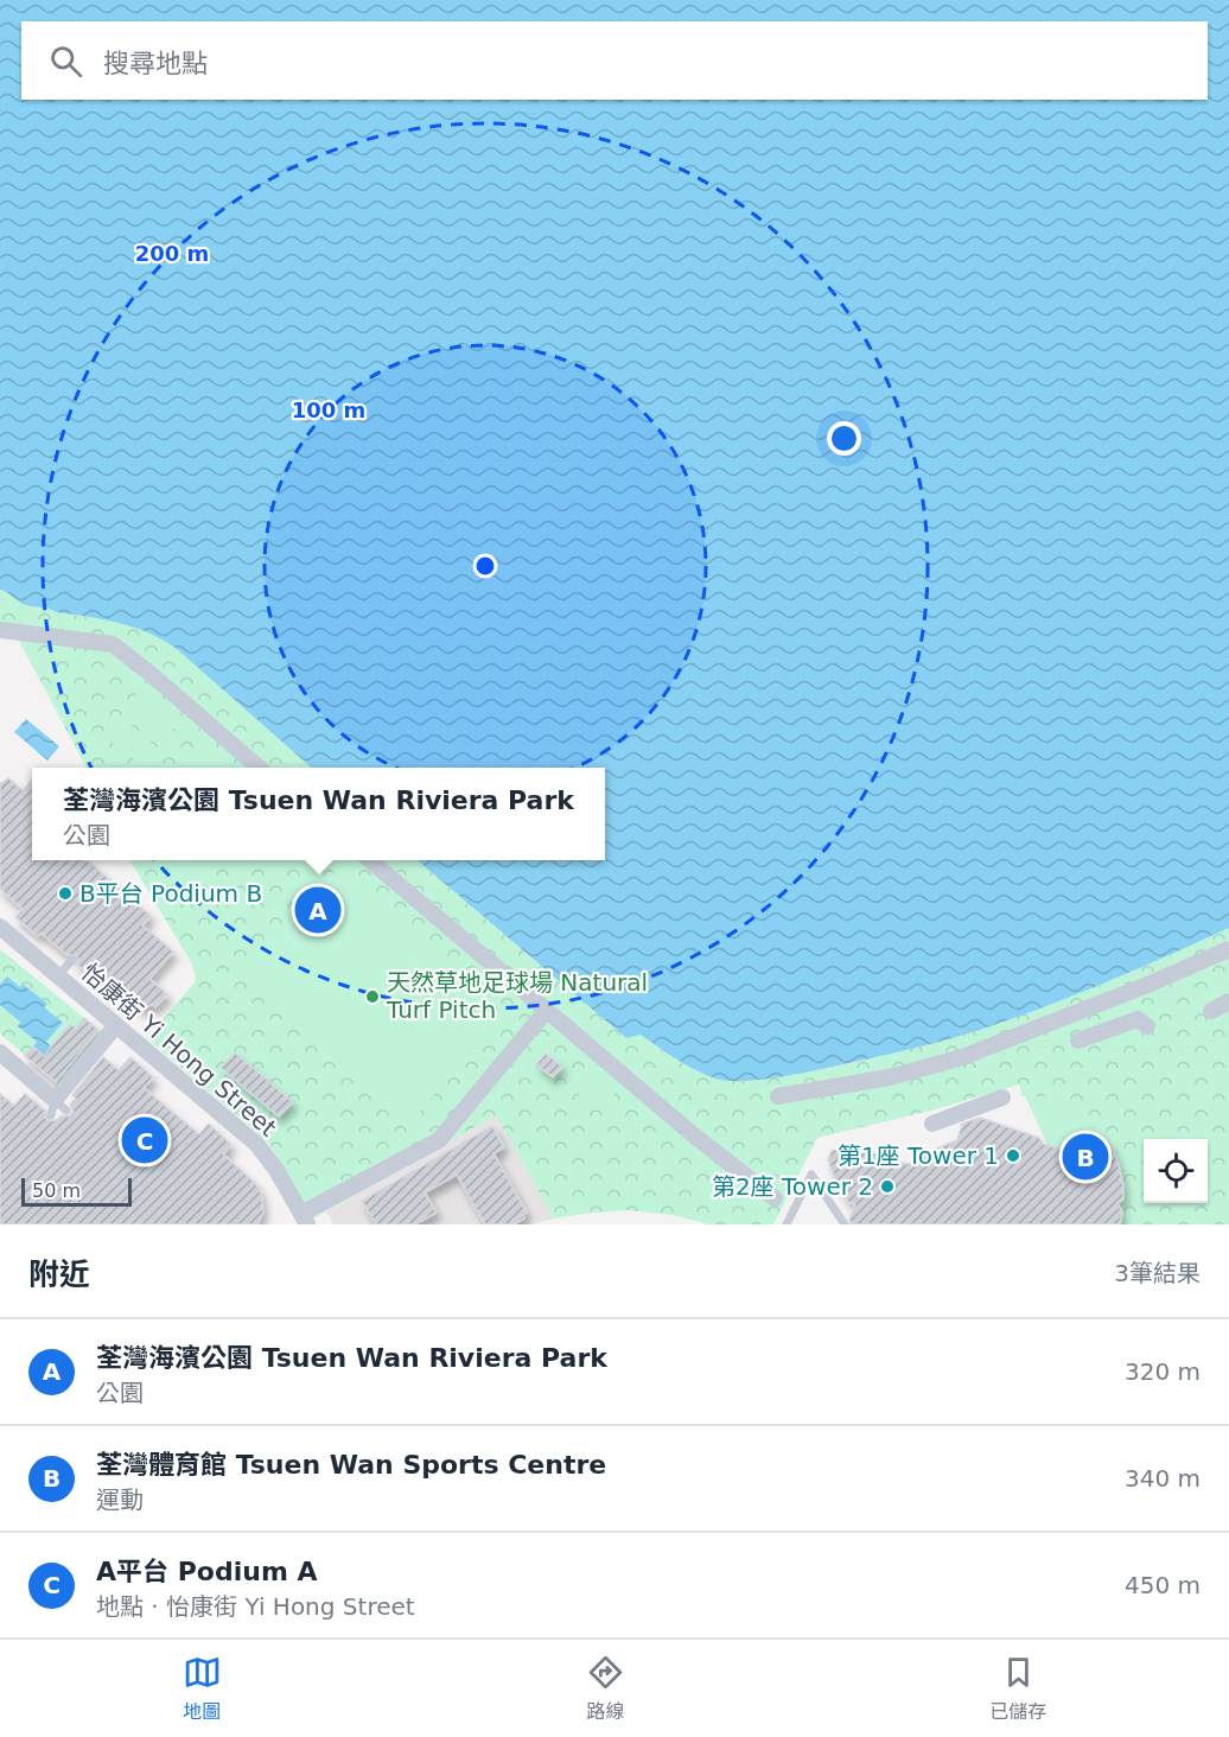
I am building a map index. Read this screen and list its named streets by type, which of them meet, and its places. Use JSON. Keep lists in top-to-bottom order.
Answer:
{
  "streets": {
    "street": ["怡康街 Yi Hong Street"]
  },
  "places": [
    "B平台 Podium B",
    "天然草地足球場 Natural Turf Pitch",
    "第1座 Tower 1",
    "第2座 Tower 2"
  ],
  "scale_bar": "50 m",
  "page": {
    "search": "搜尋地點",
    "popup": ["荃灣海濱公園 Tsuen Wan Riviera Park", "公園"],
    "pins": ["A", "C", "B"],
    "scale": "50 m",
    "heading": ["附近", "3筆結果"],
    "list": [
      {
        "mark": "A",
        "name": "荃灣海濱公園 Tsuen Wan Riviera Park",
        "note": "公園",
        "value": "320 m"
      },
      {
        "mark": "B",
        "name": "荃灣體育館 Tsuen Wan Sports Centre",
        "note": "運動",
        "value": "340 m"
      },
      {
        "mark": "C",
        "name": "A平台 Podium A",
        "note": "地點 · 怡康街 Yi Hong Street",
        "value": "450 m"
      }
    ],
    "nav": ["地圖", "路線", "已儲存"]
  },
  "rings": ["200 m", "100 m"]
}
